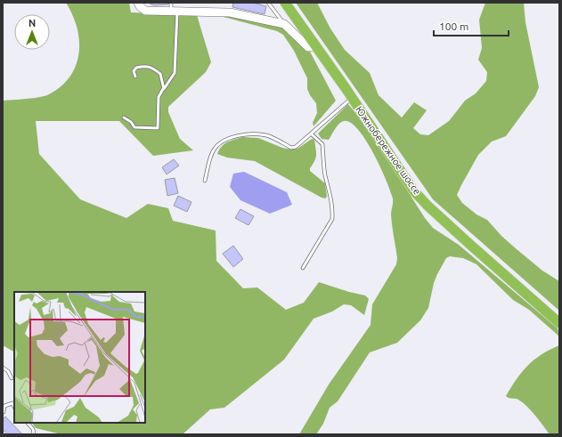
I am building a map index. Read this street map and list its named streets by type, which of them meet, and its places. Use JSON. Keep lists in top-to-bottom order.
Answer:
{
  "streets": {
    "highway": ["Южнобережное шоссе"]
  },
  "scale_bar": "100 m",
  "north": "top"
}
